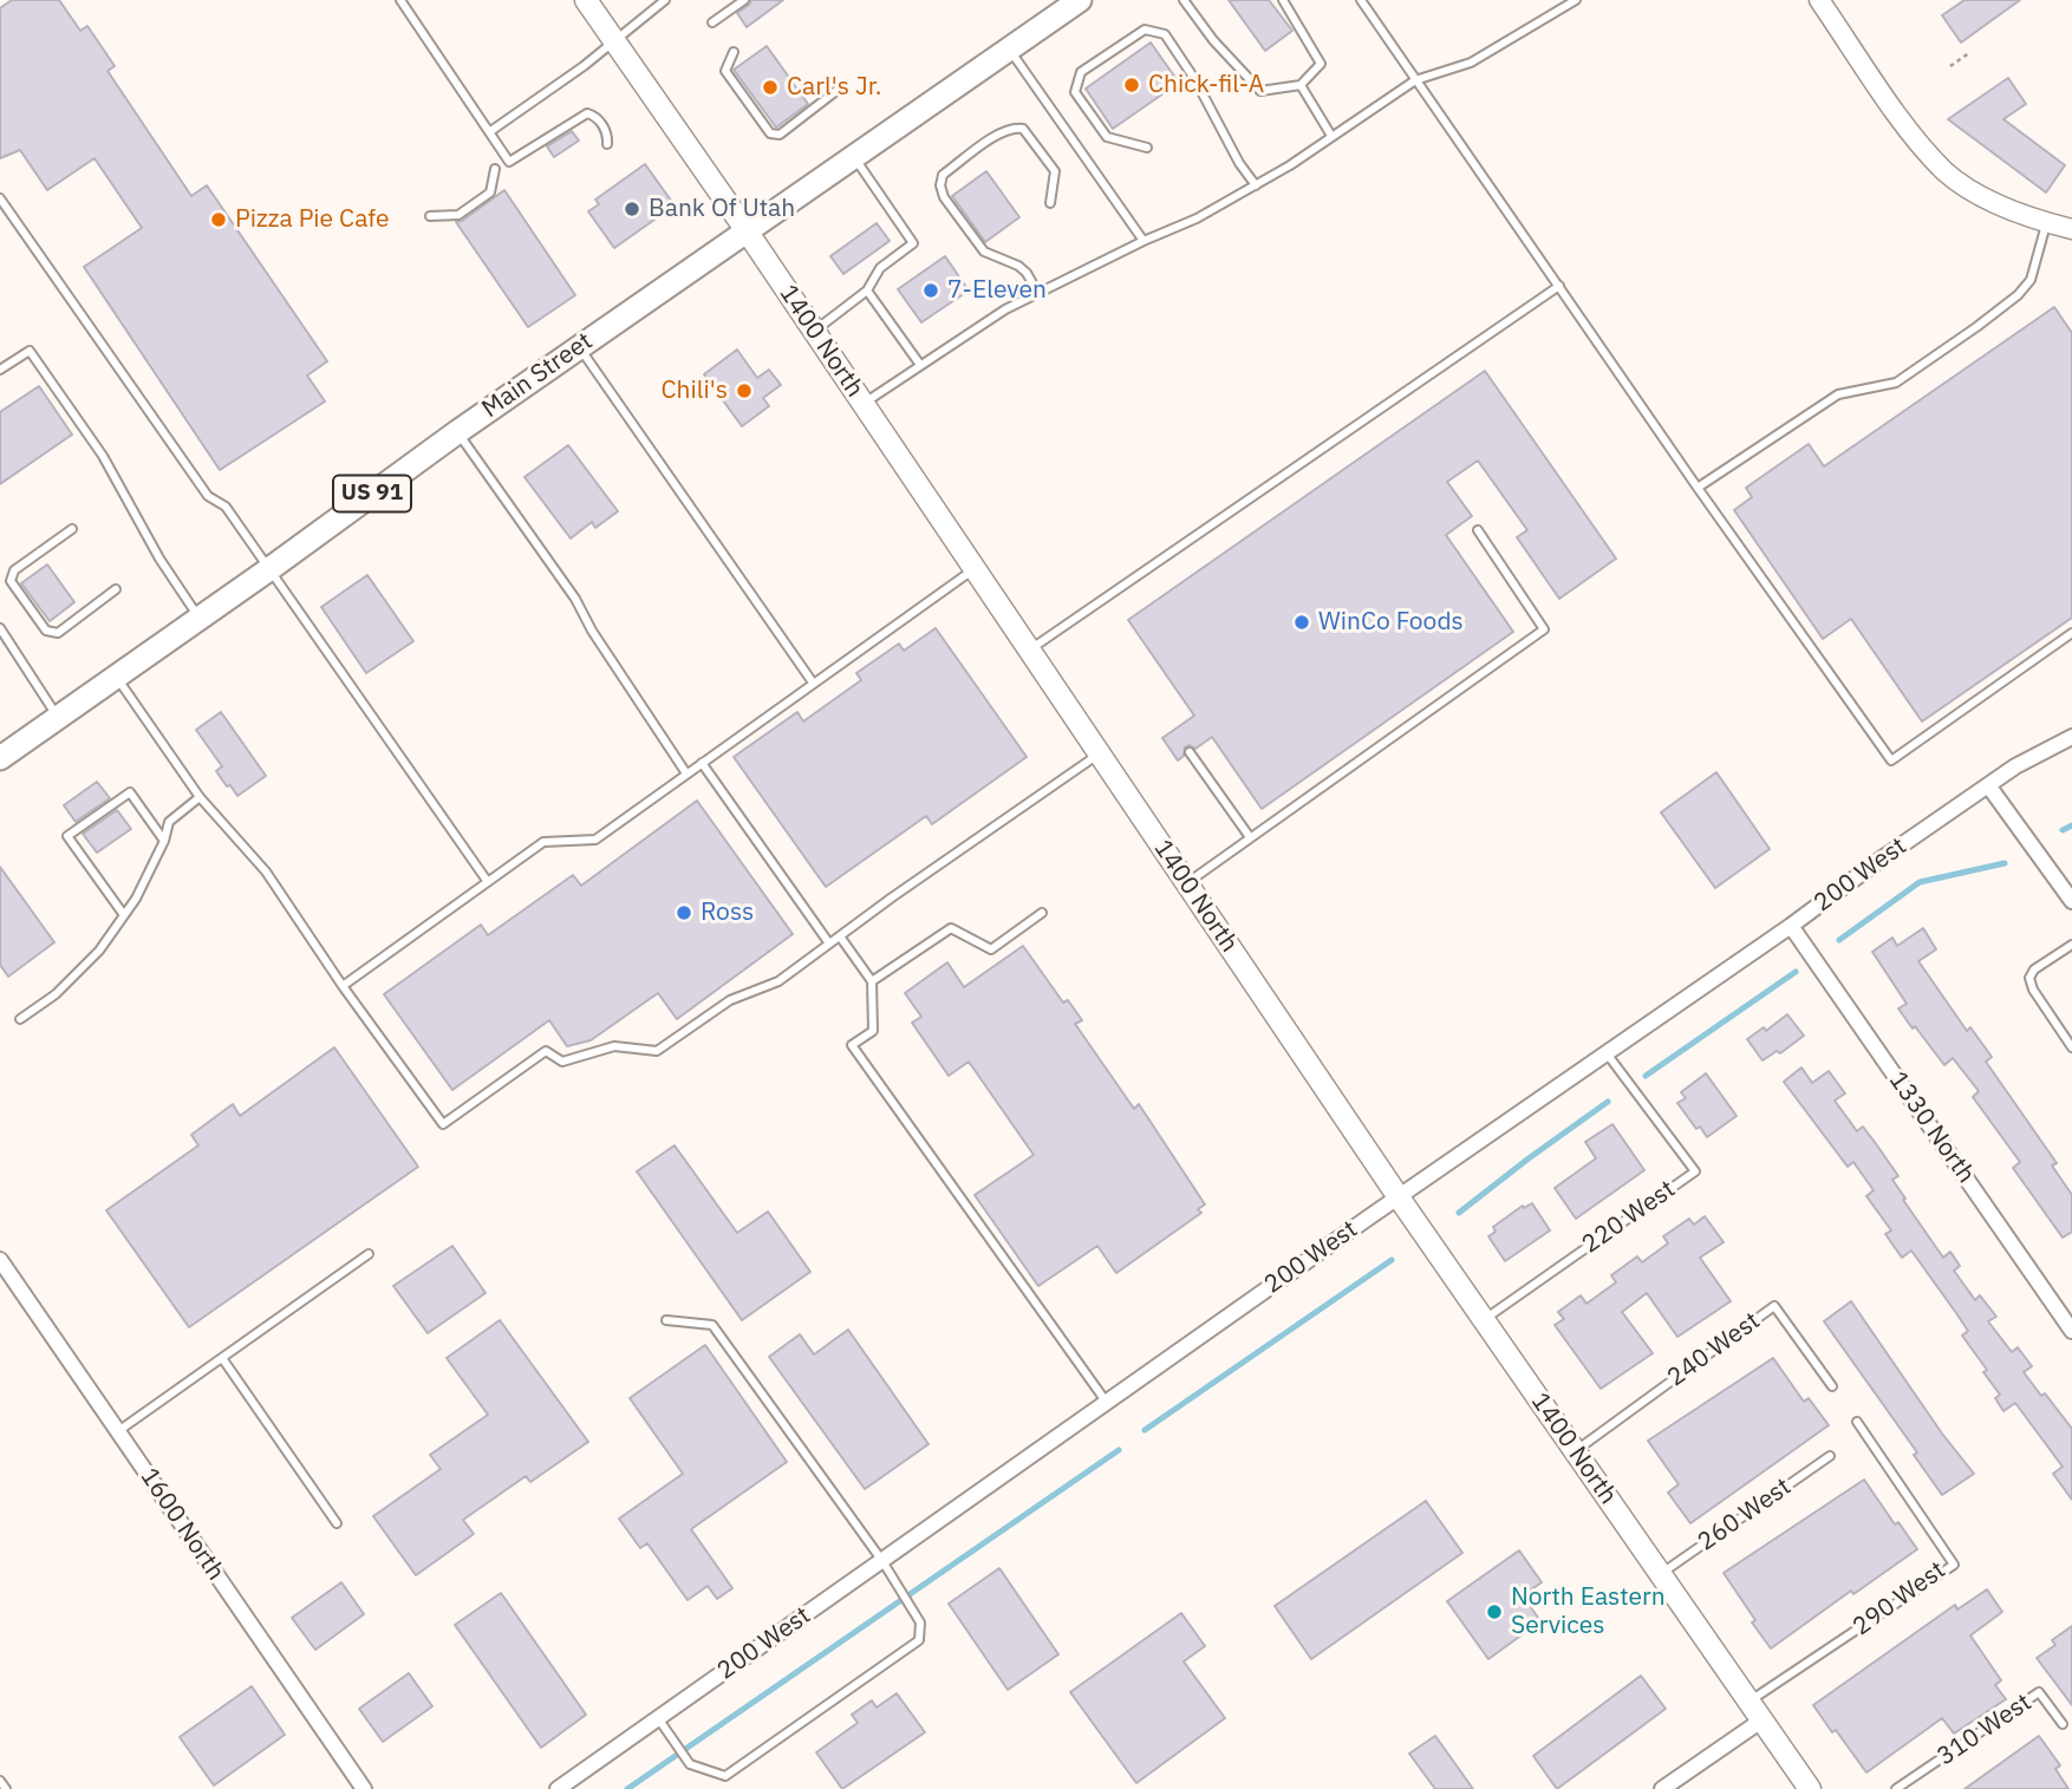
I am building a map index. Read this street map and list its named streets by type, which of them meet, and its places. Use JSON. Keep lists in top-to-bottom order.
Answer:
{
  "streets": {
    "main road": ["1400 North", "Main Street", "US 91"],
    "street": ["200 West", "1330 North", "1600 North"],
    "lane": [
      "220 West",
      "240 West",
      "260 West",
      "290 West",
      "310 West"
    ]
  },
  "crossings": [
    ["1400 North", "Main Street"],
    ["1400 North", "200 West"],
    ["1400 North", "220 West"],
    ["1400 North", "240 West"],
    ["1400 North", "260 West"],
    ["1400 North", "290 West"],
    ["200 West", "1330 North"],
    ["200 West", "220 West"]
  ],
  "places": [
    "Chick-fil-A",
    "Carl's Jr.",
    "Bank Of Utah",
    "Pizza Pie Cafe",
    "7-Eleven",
    "Chili's",
    "WinCo Foods",
    "Ross",
    "North Eastern Services"
  ]
}
